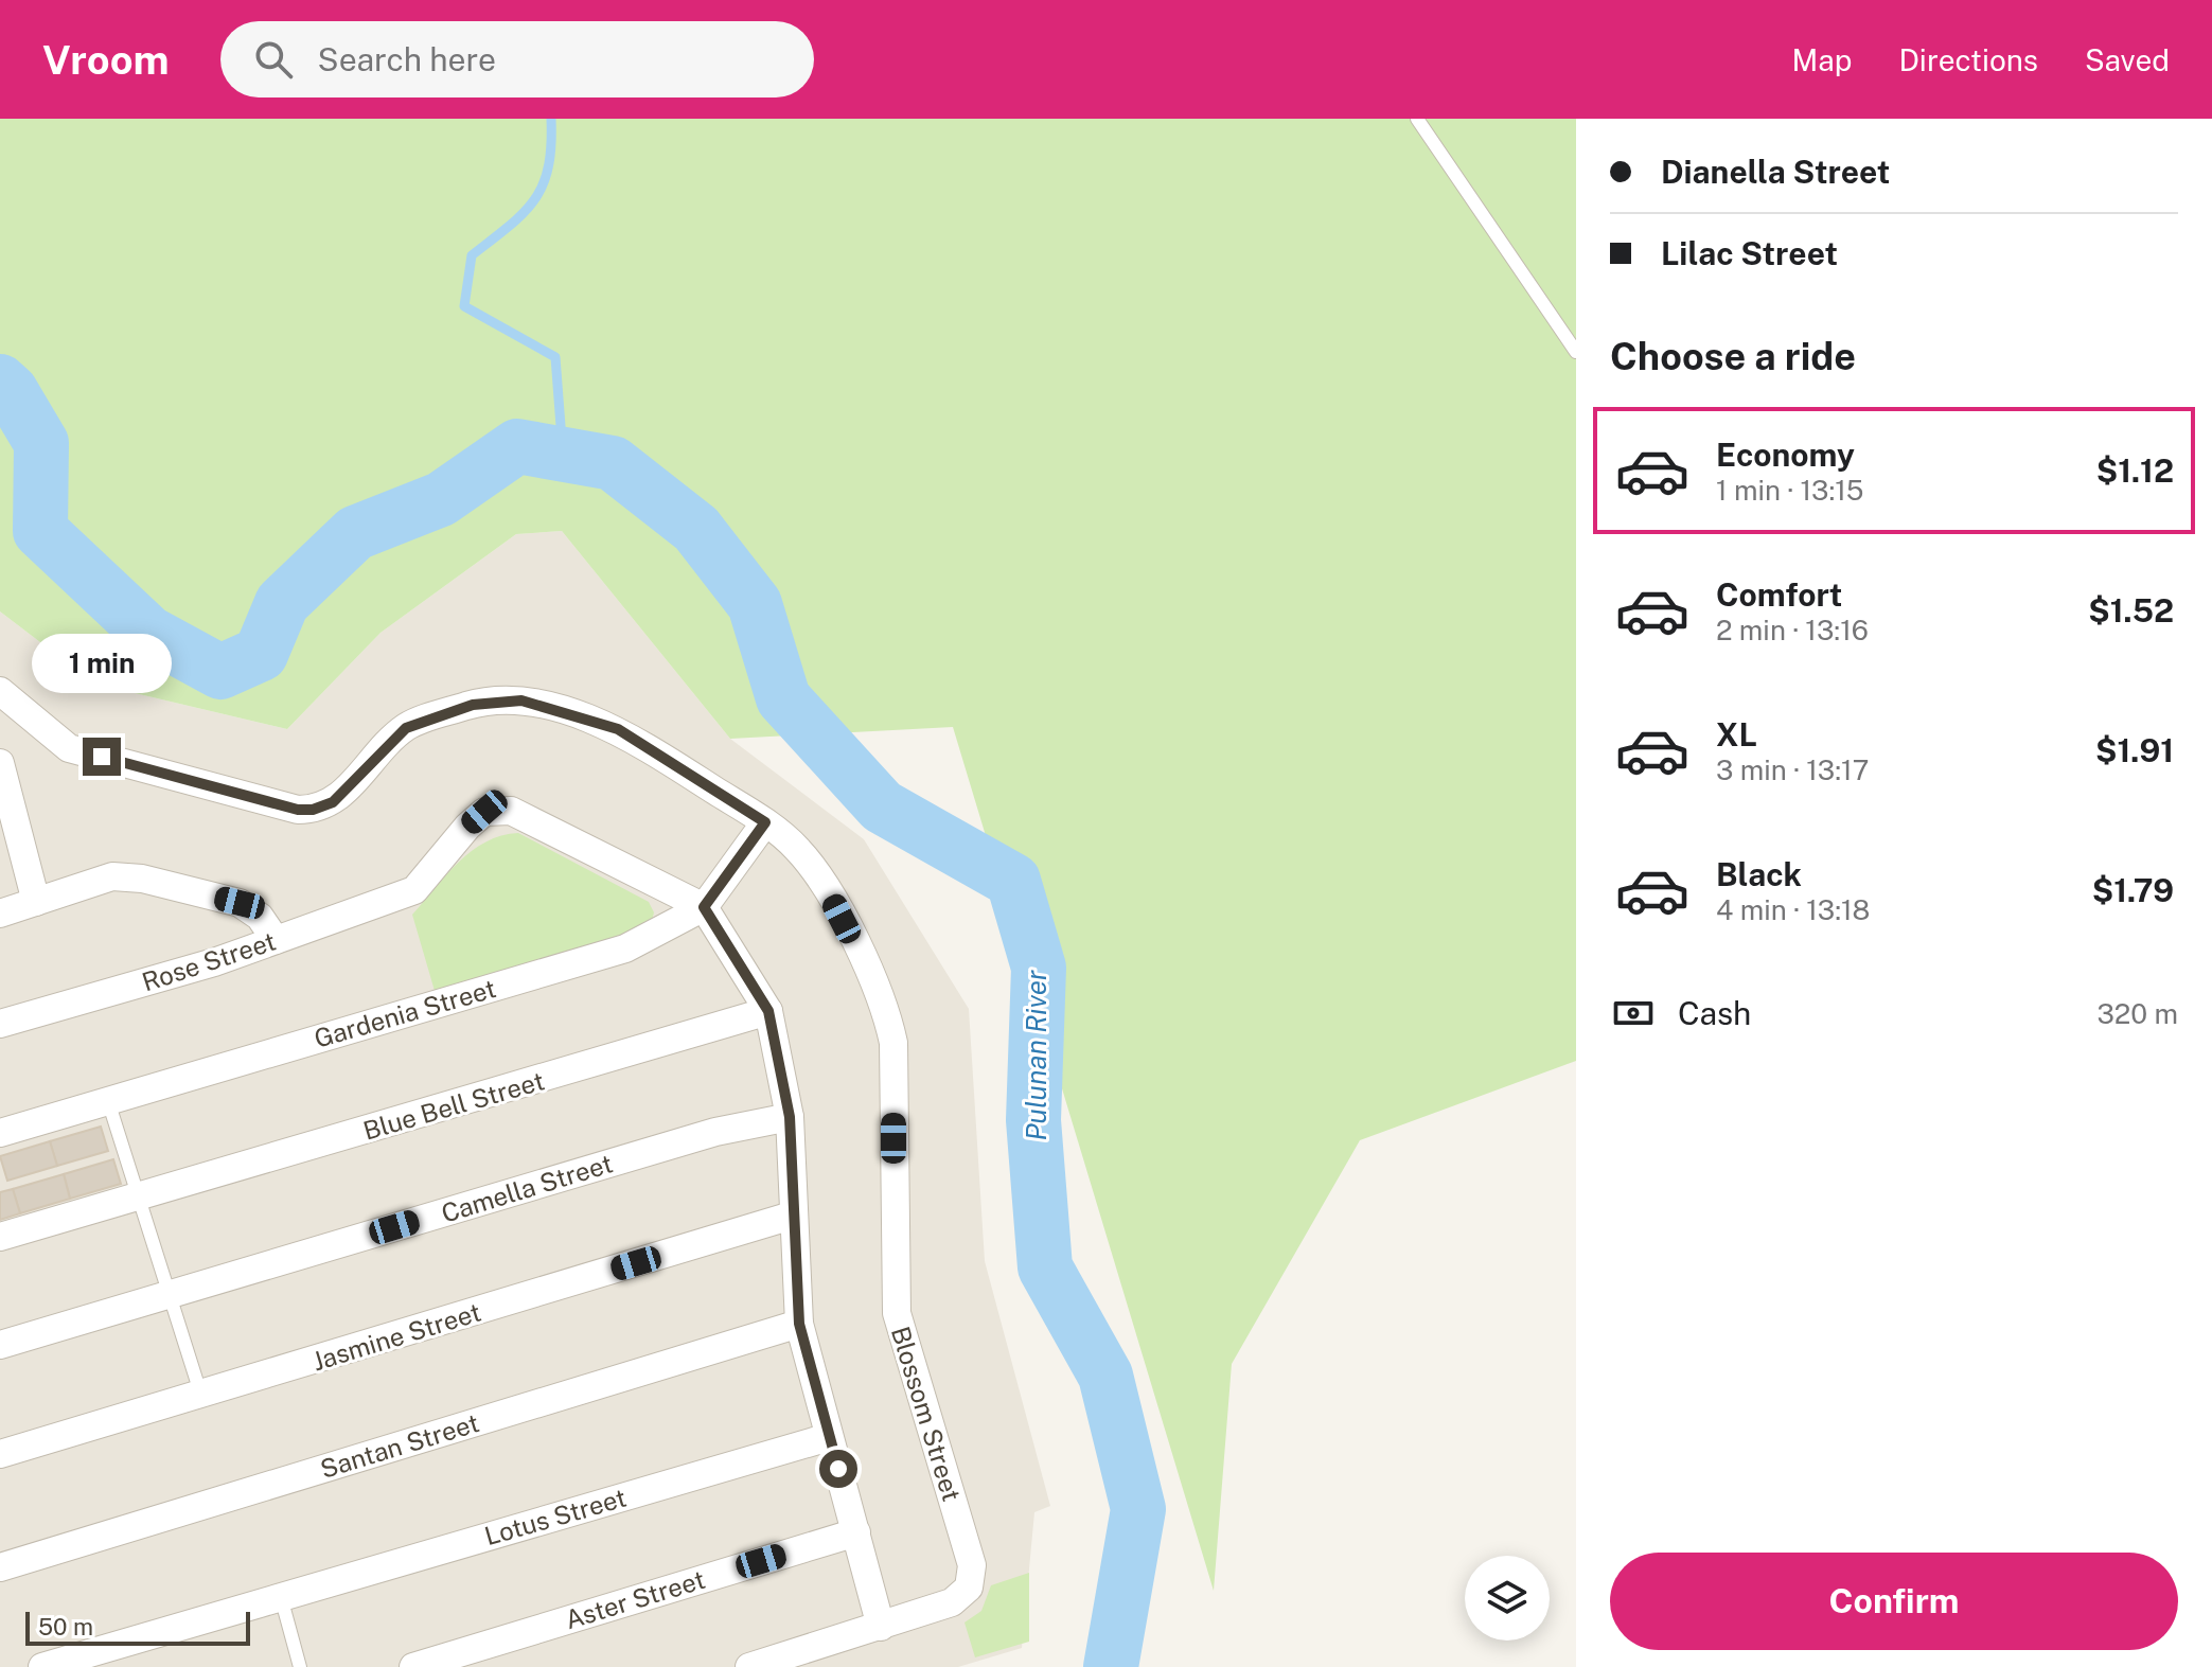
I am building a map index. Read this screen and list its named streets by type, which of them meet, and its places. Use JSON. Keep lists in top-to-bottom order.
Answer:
{
  "streets": {
    "street": [
      "Rose Street",
      "Gardenia Street",
      "Blue Bell Street",
      "Camella Street",
      "Jasmine Street",
      "Blossom Street",
      "Santan Street",
      "Lotus Street",
      "Aster Street"
    ]
  },
  "crossings": [
    ["Rose Street", "Gardenia Street"],
    ["Gardenia Street", "Blossom Street"]
  ],
  "water": ["Pulunan River"],
  "scale_bar": "50 m",
  "page": {
    "header": "Vroom",
    "search": "Search here",
    "nav": ["Map", "Directions", "Saved"],
    "banner": ["Dianella Street", "Lilac Street"],
    "heading": "Choose a ride",
    "list": [
      {
        "name": "Economy",
        "note": "1 min · 13:15",
        "value": "$1.12"
      },
      {
        "name": "Comfort",
        "note": "2 min · 13:16",
        "value": "$1.52"
      },
      {
        "name": "XL",
        "note": "3 min · 13:17",
        "value": "$1.91"
      },
      {
        "name": "Black",
        "note": "4 min · 13:18",
        "value": "$1.79"
      }
    ],
    "bubble": "1 min",
    "pay": ["Cash", "320 m"],
    "buttons": "Confirm",
    "scale": "50 m"
  }
}
